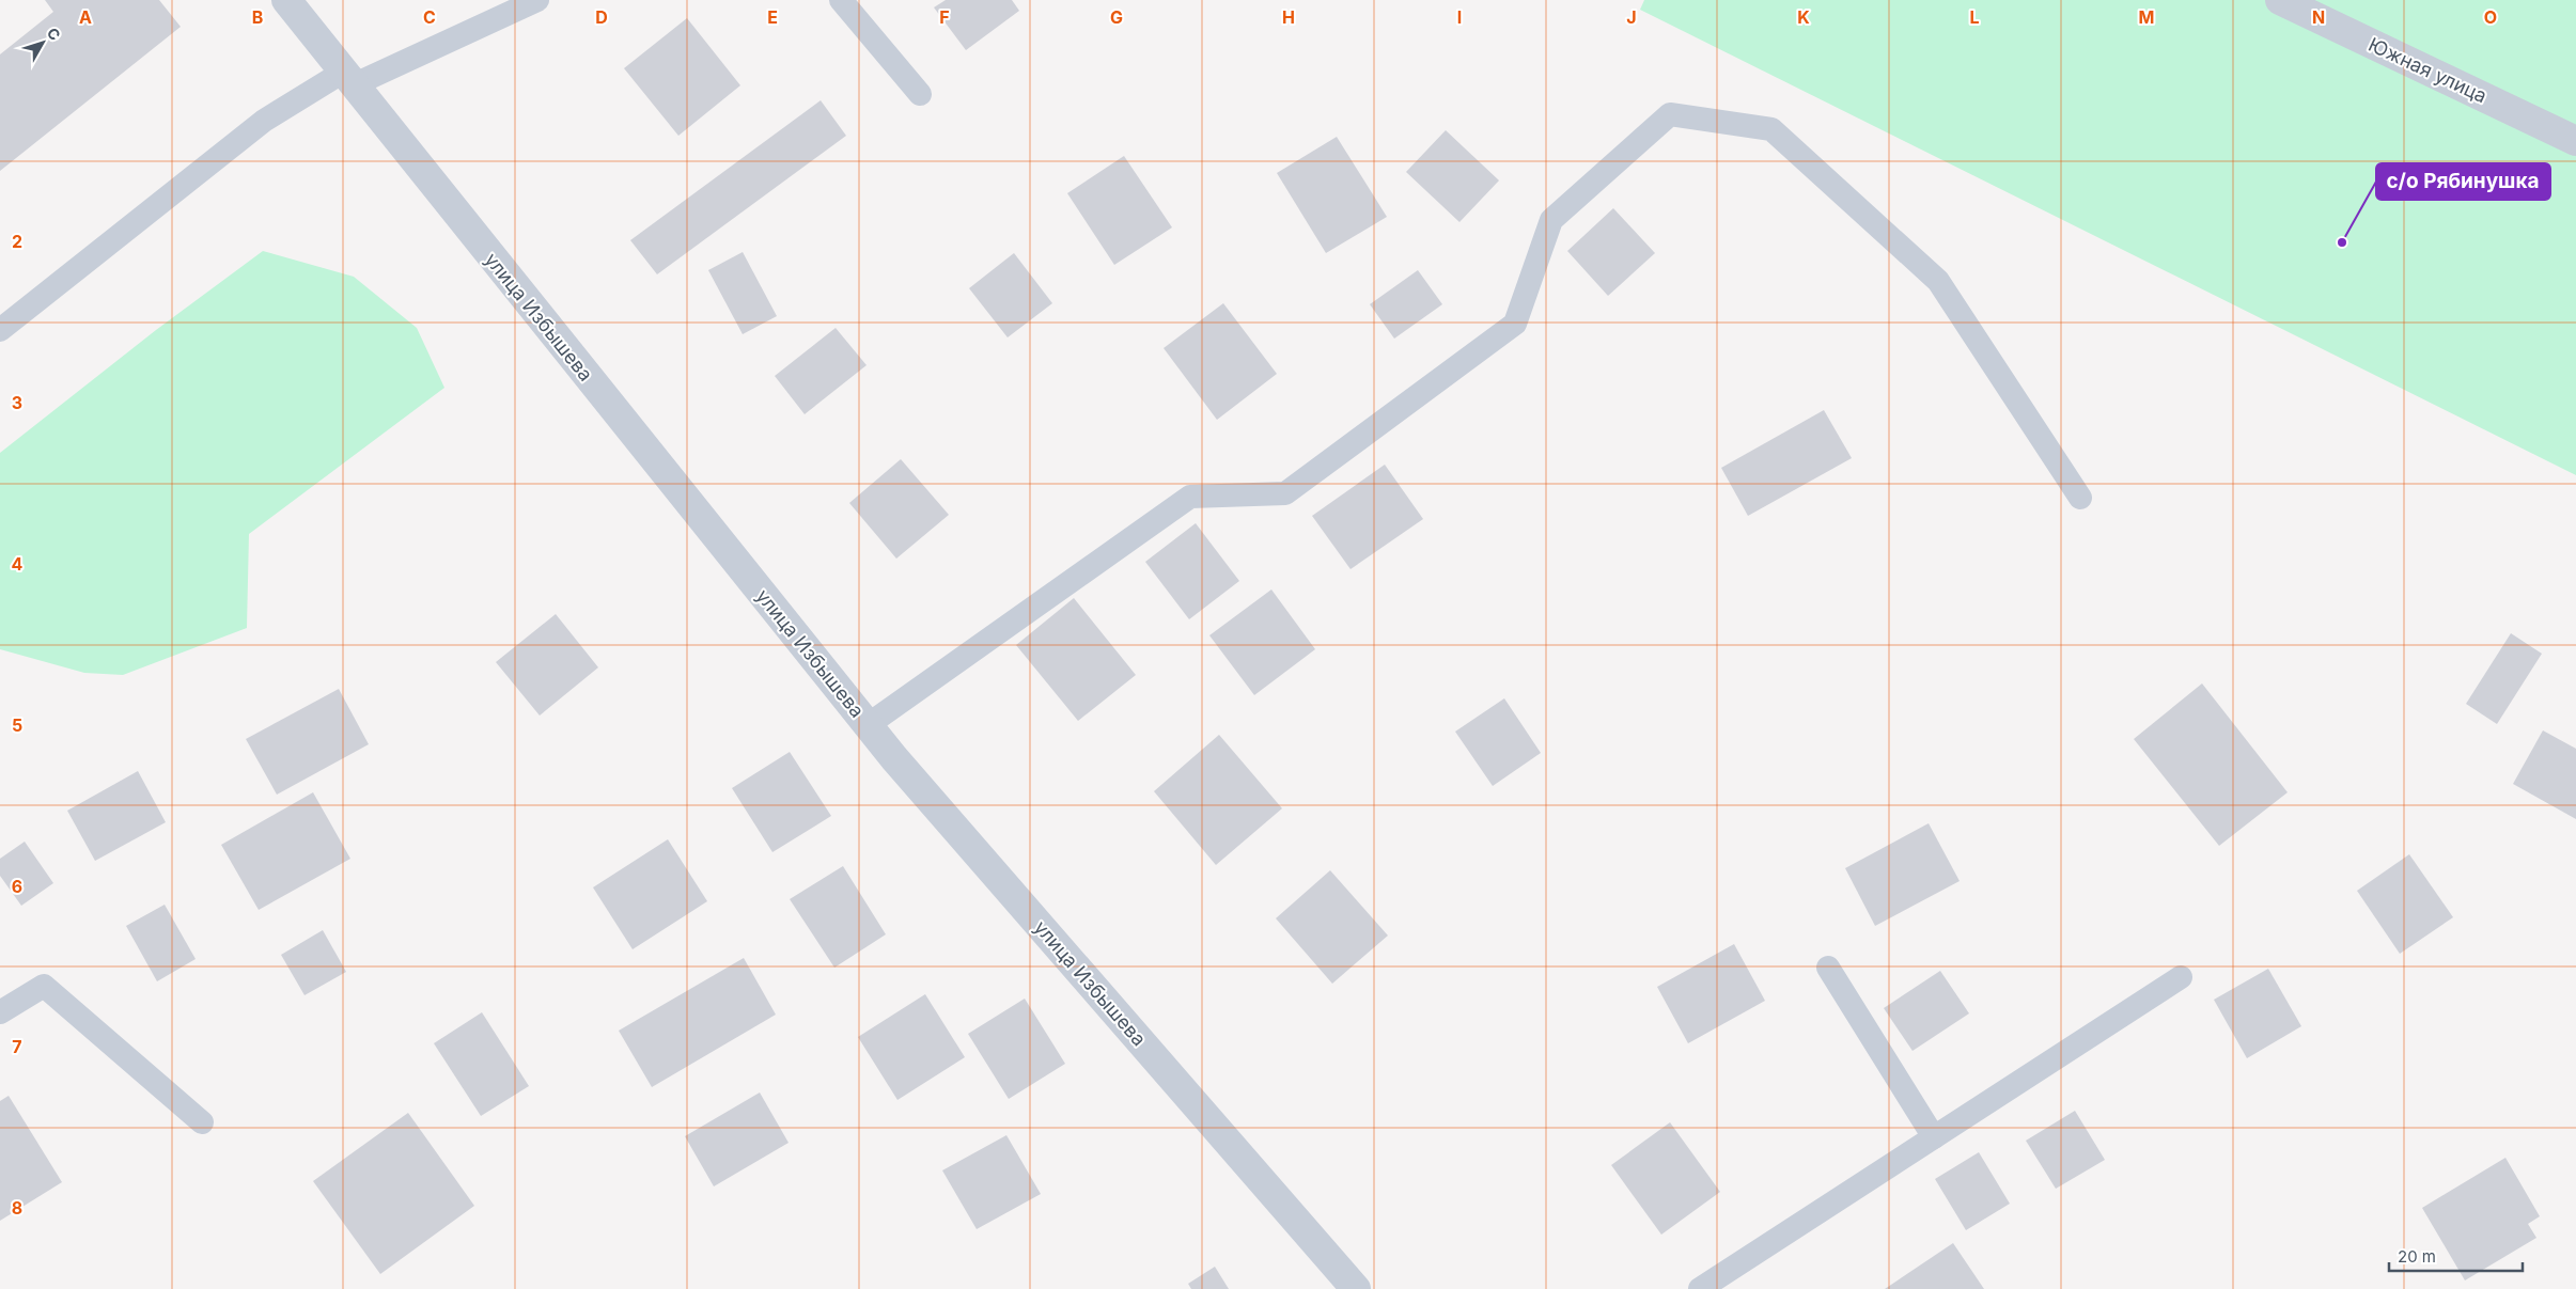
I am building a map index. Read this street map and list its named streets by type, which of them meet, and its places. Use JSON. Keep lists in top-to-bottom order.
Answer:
{
  "streets": {
    "street": ["Южная улица", "улица Избышева"]
  },
  "places": ["с/о Рябинушка"],
  "scale_bar": "20 m",
  "north": "top right",
  "grid": {
    "columns": [
      "A",
      "B",
      "C",
      "D",
      "E",
      "F",
      "G",
      "H",
      "I",
      "J",
      "K",
      "L",
      "M",
      "N",
      "O"
    ],
    "rows": [
      "2",
      "3",
      "4",
      "5",
      "6",
      "7",
      "8"
    ]
  }
}
